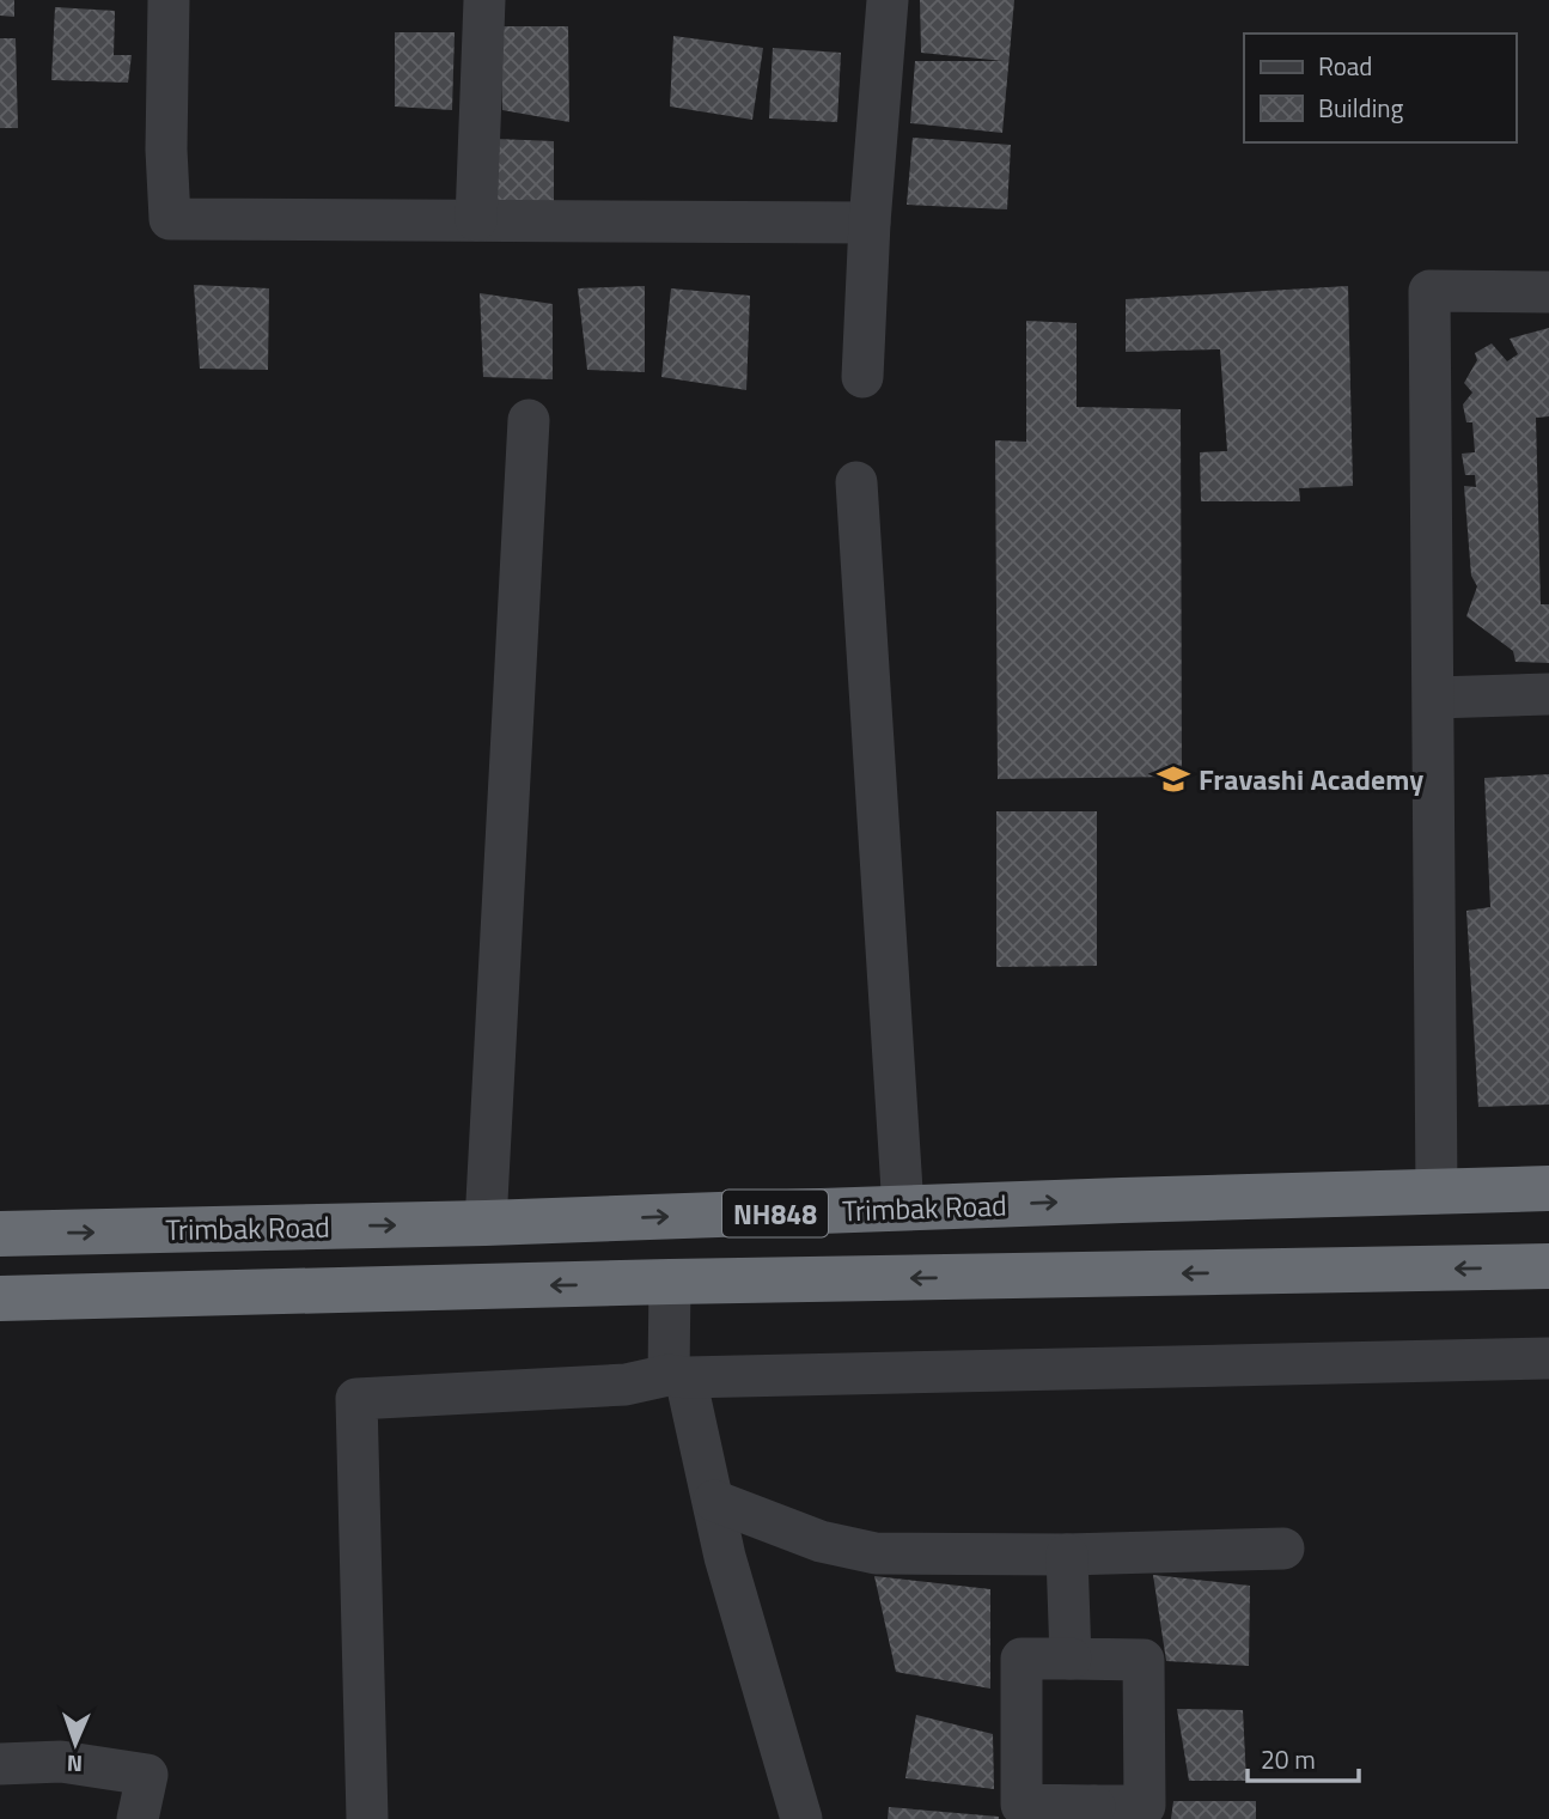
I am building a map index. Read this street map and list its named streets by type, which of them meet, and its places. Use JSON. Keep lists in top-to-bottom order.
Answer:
{
  "streets": {
    "highway": ["Trimbak Road", "NH848"]
  },
  "places": {
    "school or university": ["Fravashi Academy"]
  },
  "legend": ["Road", "Building"],
  "scale_bar": "20 m",
  "north": "bottom"
}
